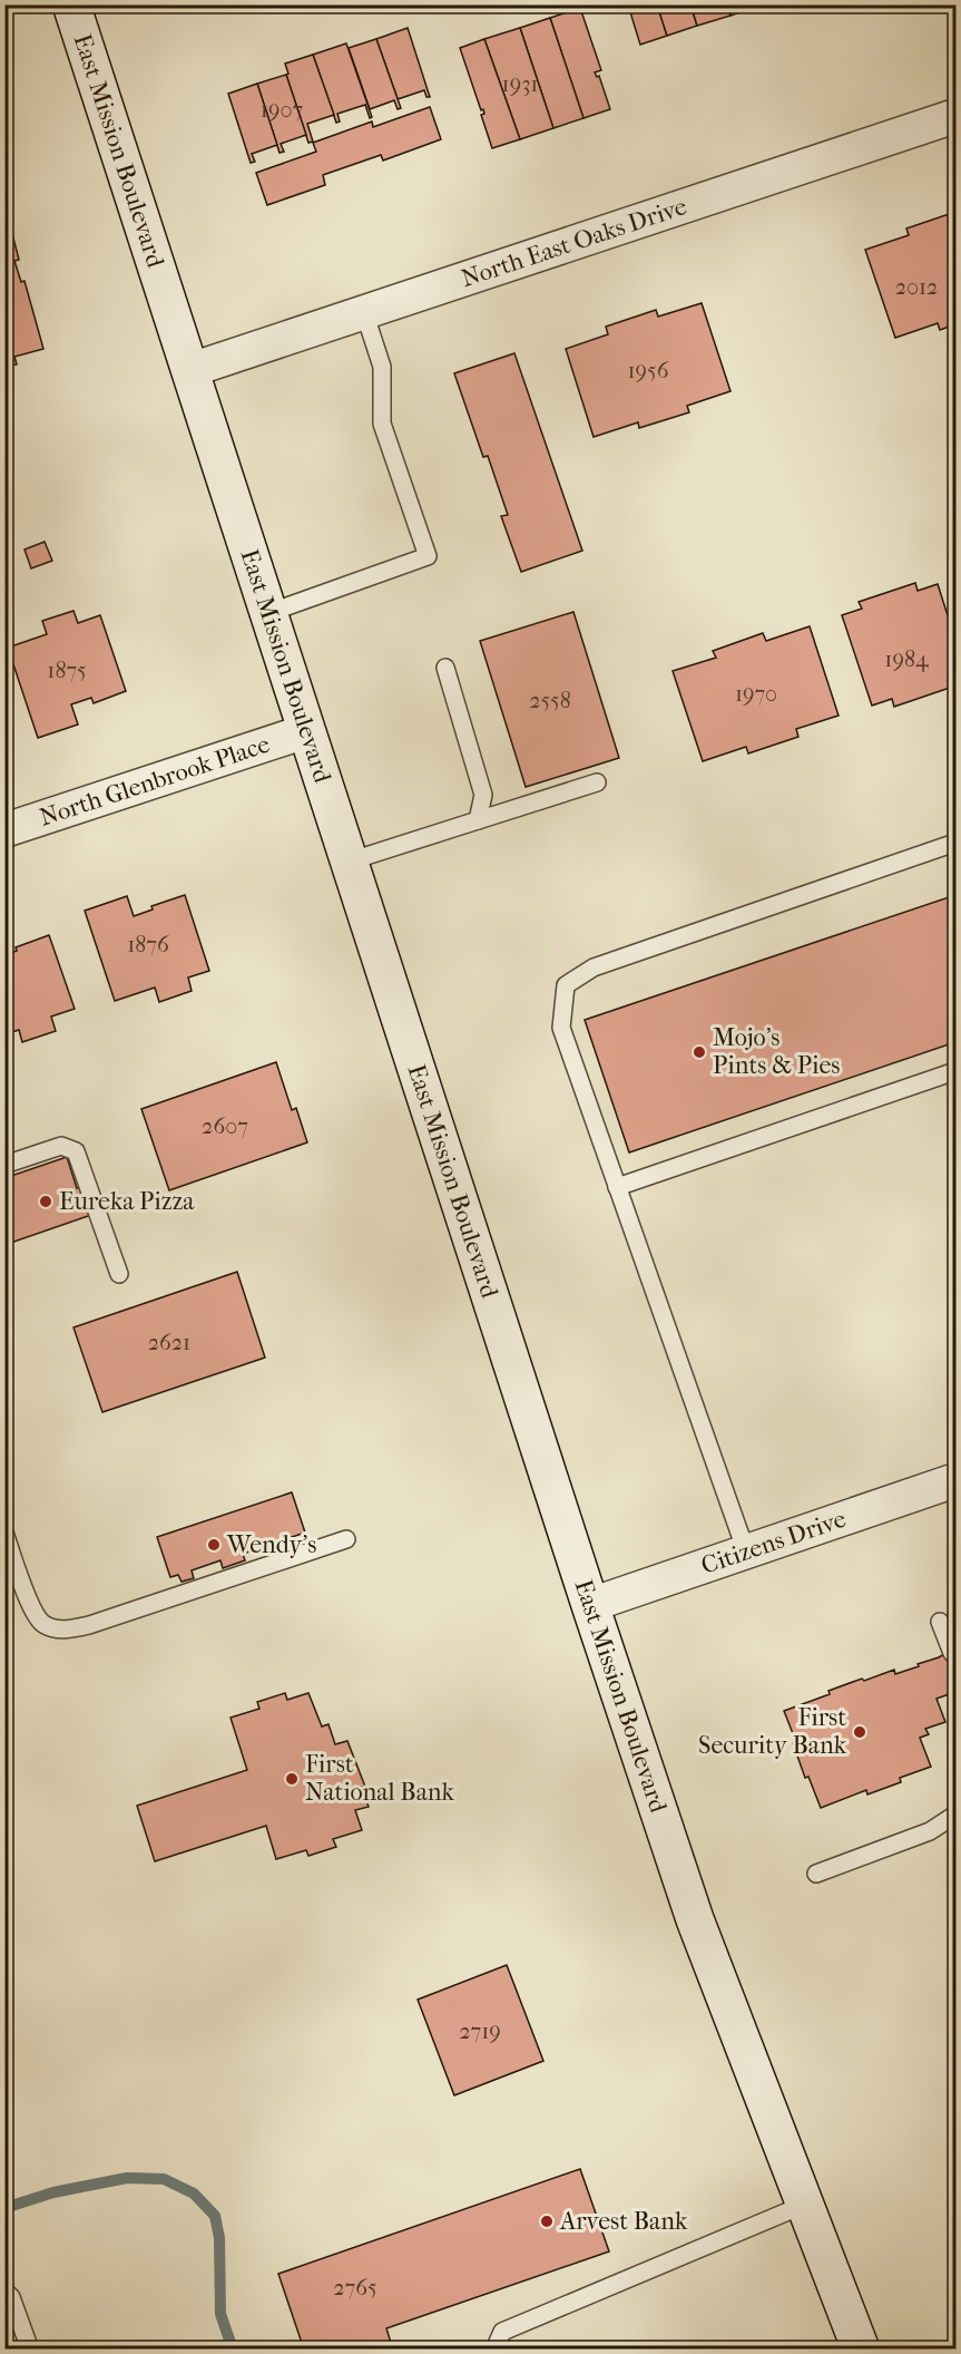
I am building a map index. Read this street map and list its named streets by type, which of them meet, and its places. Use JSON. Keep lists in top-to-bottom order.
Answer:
{
  "streets": {
    "main road": ["East Mission Boulevard"],
    "street": ["North East Oaks Drive", "North Glenbrook Place", "Citizens Drive"]
  },
  "crossings": [
    ["East Mission Boulevard", "North East Oaks Drive"],
    ["East Mission Boulevard", "North Glenbrook Place"],
    ["East Mission Boulevard", "Citizens Drive"]
  ],
  "places": [
    "Mojo's Pints & Pies",
    "Eureka Pizza",
    "Wendy's",
    "First Security Bank",
    "First National Bank",
    "Arvest Bank"
  ],
  "house_numbers": [
    "1931",
    "1907",
    "2012",
    "1956",
    "1984",
    "1875",
    "1970",
    "2558",
    "1876",
    "2607",
    "2621",
    "2719",
    "2765"
  ]
}
